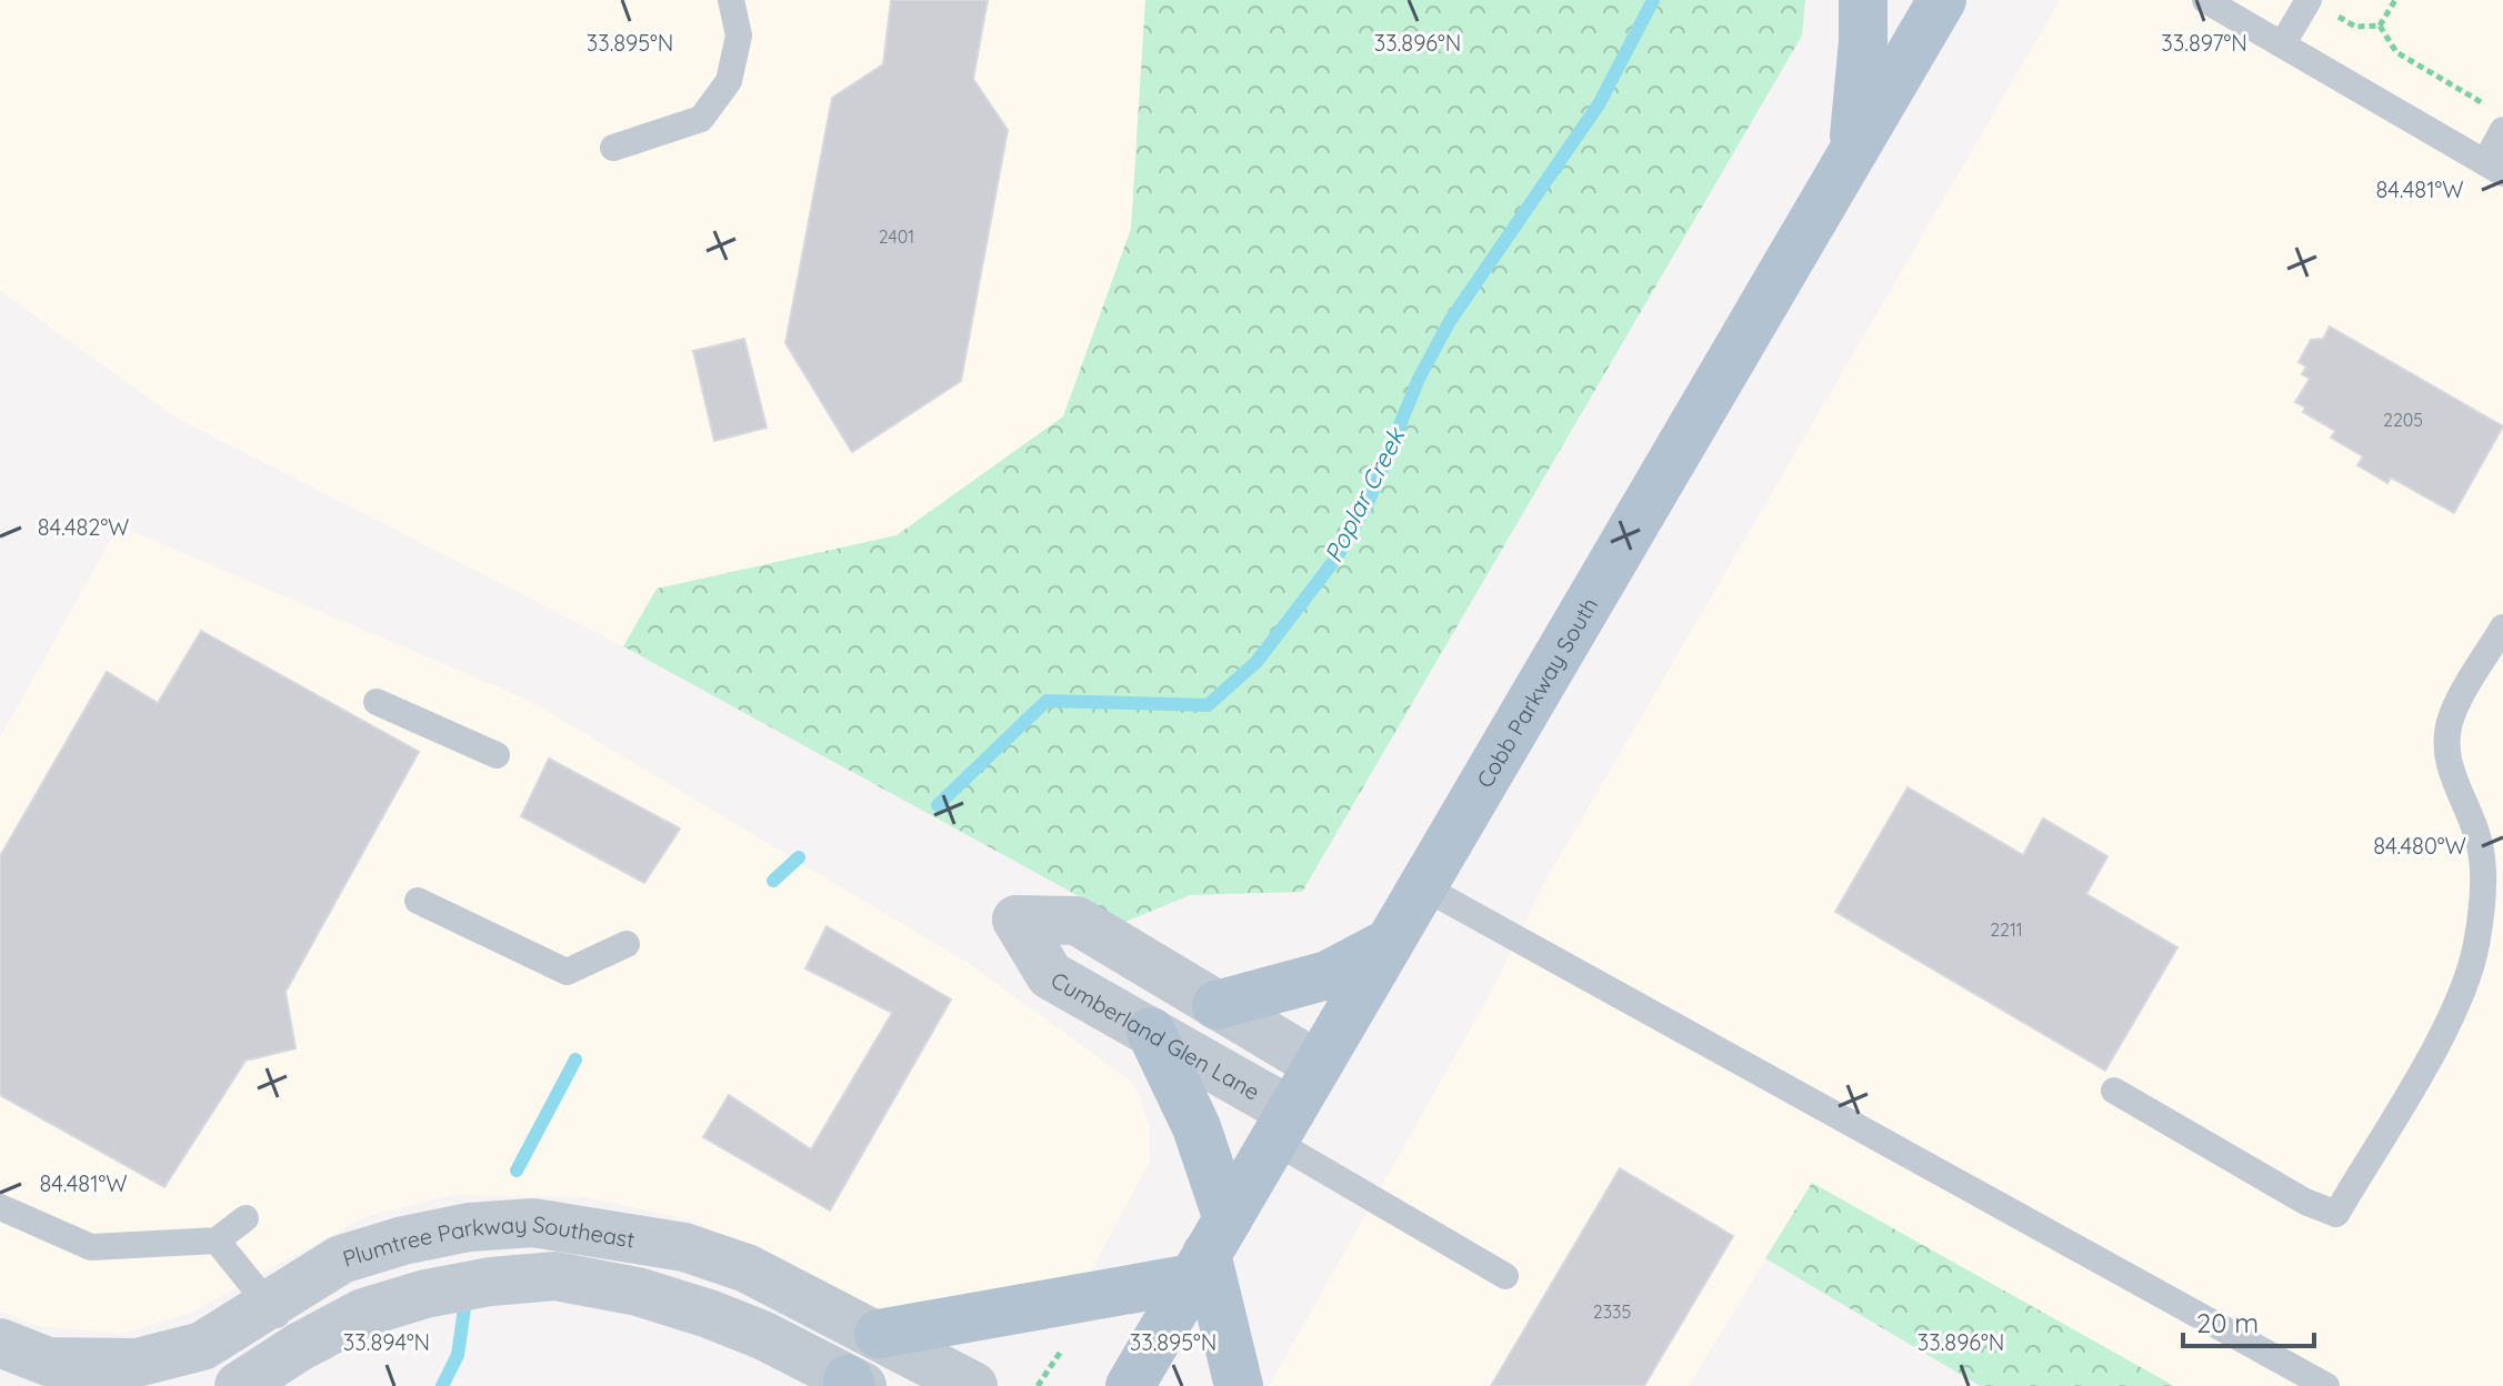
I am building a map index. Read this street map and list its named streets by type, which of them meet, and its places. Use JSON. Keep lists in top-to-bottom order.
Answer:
{
  "streets": {
    "main road": ["Cobb Parkway South"],
    "street": ["Cumberland Glen Lane", "Plumtree Parkway Southeast"]
  },
  "crossings": [
    ["Cobb Parkway South", "Cumberland Glen Lane"]
  ],
  "water": ["Poplar Creek"],
  "house_numbers": [
    "2401",
    "2205",
    "2211",
    "2335"
  ],
  "scale_bar": "20 m",
  "coordinates": [
    "33.895°N",
    "33.896°N",
    "33.897°N",
    "84.481°W",
    "84.482°W",
    "84.480°W",
    "33.894°N"
  ]
}
